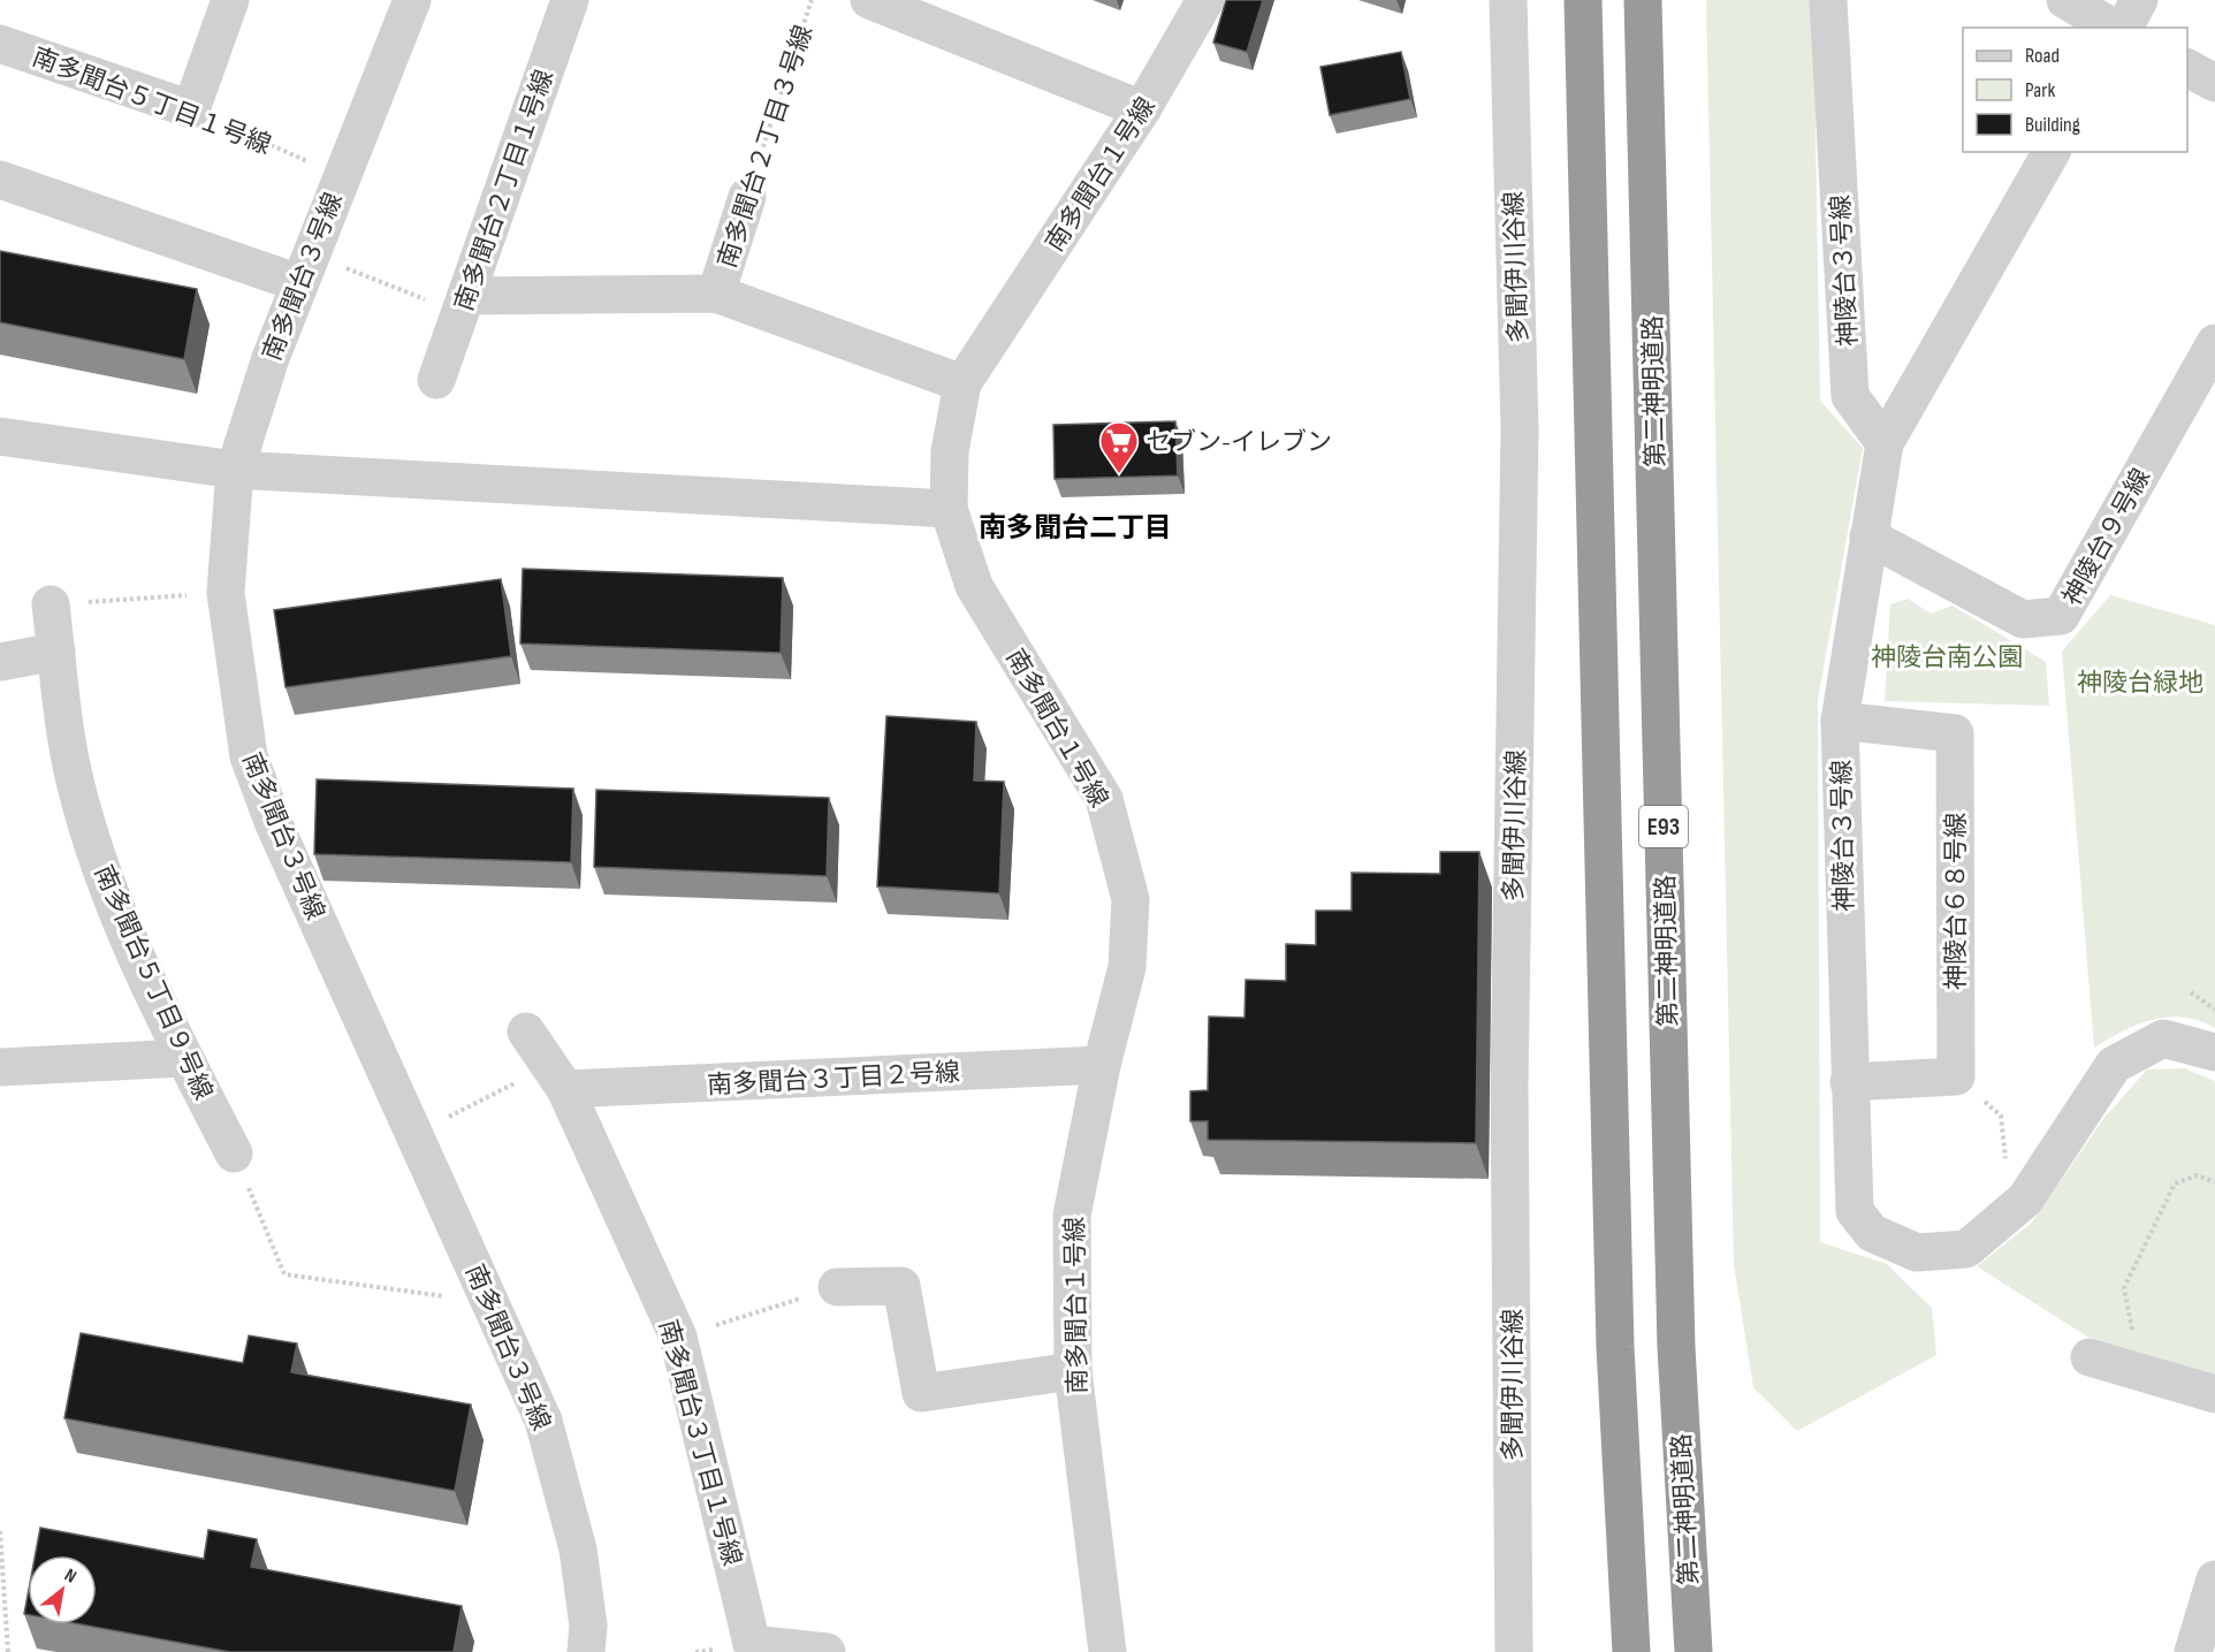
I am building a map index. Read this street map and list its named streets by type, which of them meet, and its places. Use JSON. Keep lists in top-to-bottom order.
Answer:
{
  "streets": {
    "highway": ["第二神明道路", "E93"],
    "street": [
      "南多聞台５丁目１号線",
      "南多聞台２丁目３号線",
      "南多聞台１号線",
      "南多聞台２丁目１号線",
      "多聞伊川谷線",
      "神陵台３号線",
      "南多聞台３号線",
      "神陵台９号線",
      "神陵台６８号線",
      "南多聞台５丁目９号線",
      "南多聞台３丁目２号線",
      "南多聞台３丁目１号線"
    ]
  },
  "crossings": [
    ["南多聞台５丁目１号線", "南多聞台３号線"],
    ["南多聞台１号線", "南多聞台３丁目２号線"],
    ["神陵台３号線", "神陵台９号線"],
    ["神陵台３号線", "神陵台６８号線"],
    ["南多聞台３丁目２号線", "南多聞台３丁目１号線"]
  ],
  "districts": ["南多聞台二丁目"],
  "parks": ["神陵台南公園", "神陵台緑地"],
  "places": {
    "supermarket": ["セブン-イレブン"]
  },
  "legend": ["Road", "Park", "Building"],
  "north": "top right"
}
